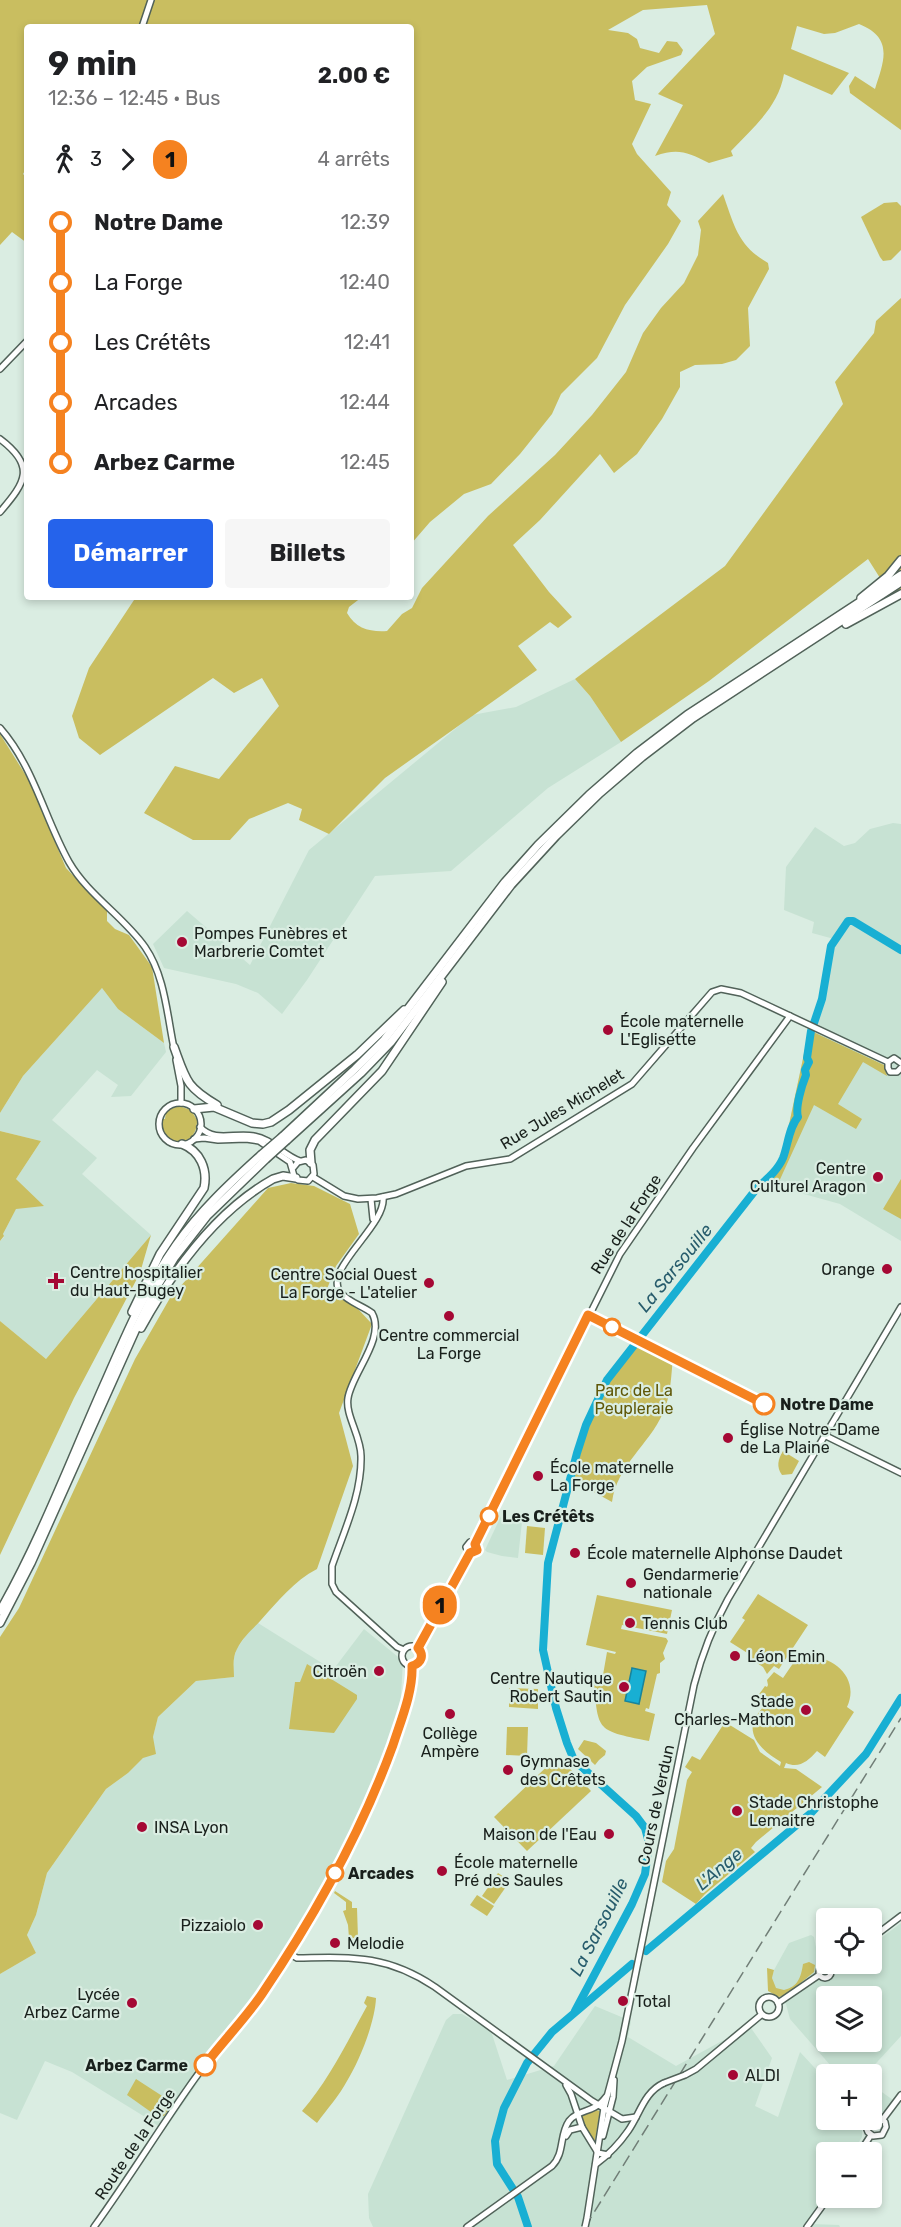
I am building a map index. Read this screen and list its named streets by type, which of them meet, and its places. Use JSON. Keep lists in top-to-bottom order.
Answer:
{
  "streets": {
    "main road": [
      "Rue Jules Michelet",
      "Rue de la Forge",
      "Cours de Verdun",
      "Route de la Forge"
    ]
  },
  "crossings": [
    ["Rue Jules Michelet", "Rue de la Forge"],
    ["Rue de la Forge", "Route de la Forge"]
  ],
  "water": ["La Sarsouille", "L'Ange"],
  "parks": ["Parc de La Peupleraie"],
  "places": {
    "other": [
      "Pompes Funèbres et Marbrerie Comtet",
      "École maternelle L'Eglisette",
      "Centre Culturel Aragon",
      "Orange",
      "Centre Social Ouest La Forge - L'atelier",
      "Centre commercial La Forge",
      "Notre Dame",
      "Église Notre-Dame de La Plaine",
      "École maternelle La Forge",
      "Les Crétêts",
      "École maternelle Alphonse Daudet",
      "Gendarmerie nationale",
      "Tennis Club",
      "Léon Emin",
      "Citroën",
      "Centre Nautique Robert Sautin",
      "Stade Charles-Mathon",
      "Collège Ampère",
      "Gymnase des Crêtets",
      "Stade Christophe Lemaitre",
      "INSA Lyon",
      "Maison de l'Eau",
      "École maternelle Pré des Saules",
      "Arcades",
      "Pizzaiolo",
      "Melodie",
      "Total",
      "Lycée Arbez Carme",
      "Arbez Carme",
      "ALDI"
    ],
    "health": ["Centre hospitalier du Haut-Bugey"]
  },
  "lines": ["bus line 1"],
  "page": {
    "on_map": "1",
    "heading": ["9 min", "12:36 – 12:45 · Bus", "2.00 €"],
    "legs": ["3", "1", "4 arrêts"],
    "list": [
      {
        "name": "Notre Dame",
        "value": "12:39"
      },
      {
        "name": "La Forge",
        "value": "12:40"
      },
      {
        "name": "Les Crétêts",
        "value": "12:41"
      },
      {
        "name": "Arcades",
        "value": "12:44"
      },
      {
        "name": "Arbez Carme",
        "value": "12:45"
      }
    ],
    "buttons": ["Démarrer", "Billets"],
    "map_buttons": ["+", "−"]
  }
}
